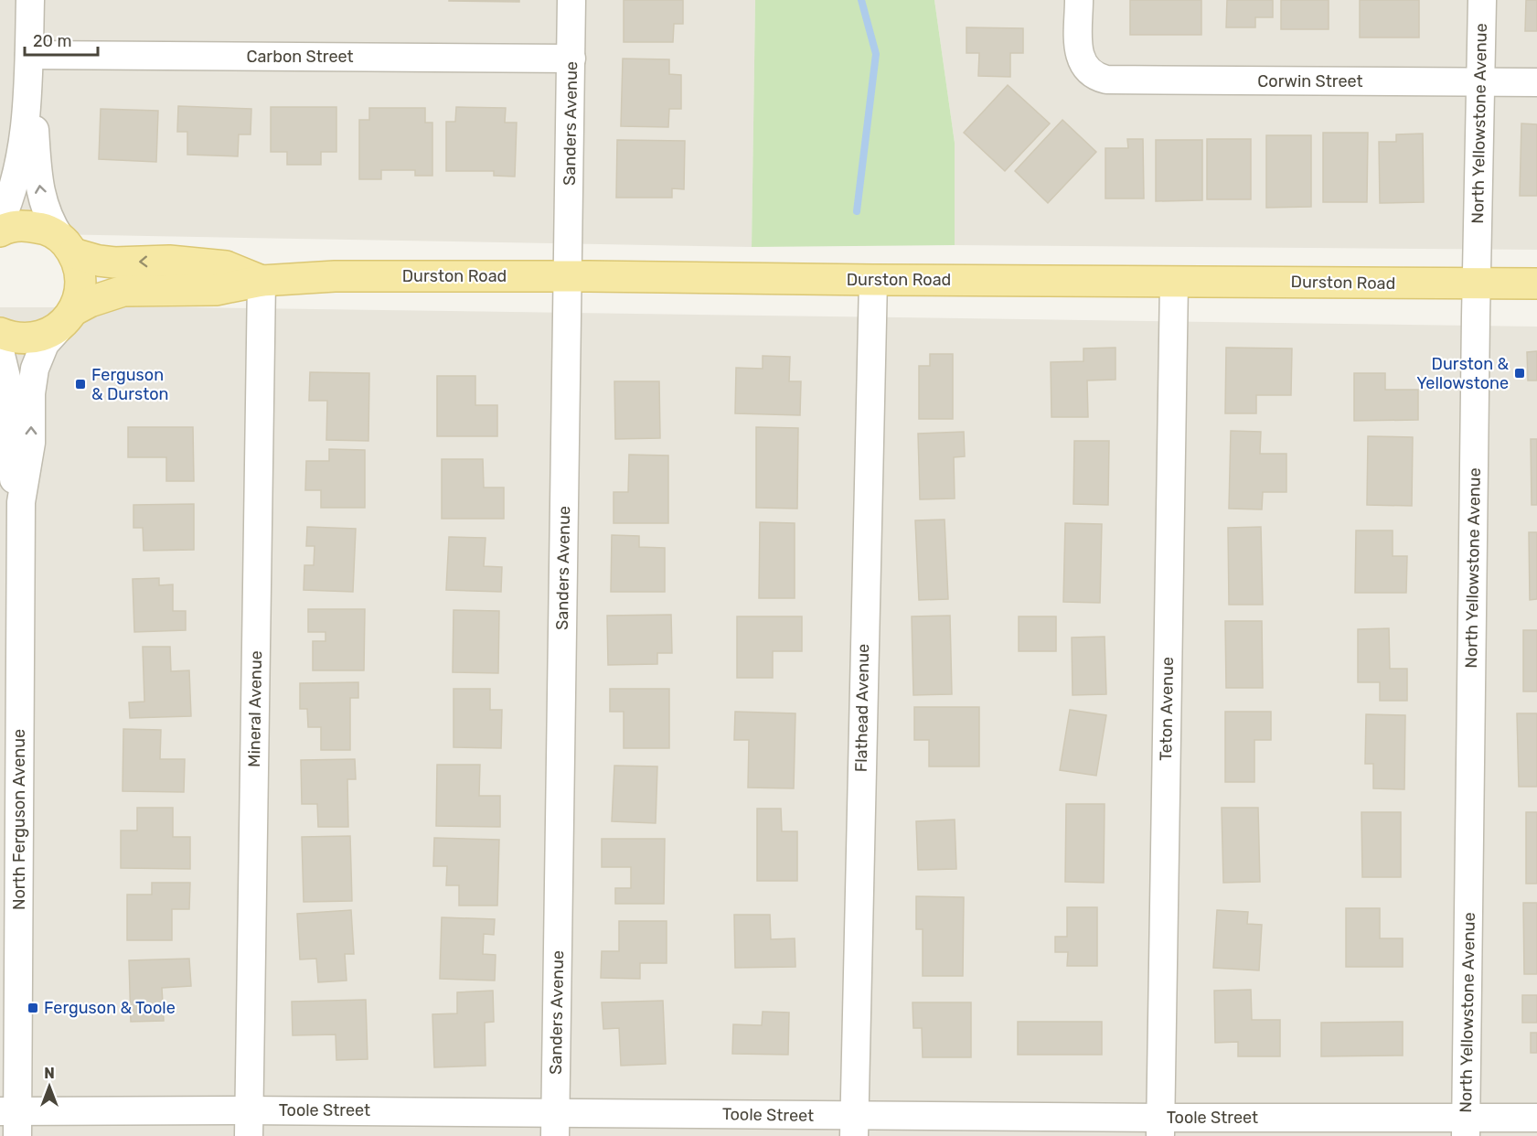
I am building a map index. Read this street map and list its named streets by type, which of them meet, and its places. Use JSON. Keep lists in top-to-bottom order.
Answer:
{
  "streets": {
    "main road": ["Durston Road"],
    "street": [
      "Carbon Street",
      "Corwin Street",
      "Sanders Avenue",
      "North Yellowstone Avenue",
      "Flathead Avenue",
      "Mineral Avenue",
      "Teton Avenue",
      "North Ferguson Avenue",
      "Toole Street"
    ]
  },
  "crossings": [
    ["Carbon Street", "Sanders Avenue"],
    ["Corwin Street", "North Yellowstone Avenue"],
    ["Sanders Avenue", "Durston Road"],
    ["Sanders Avenue", "Toole Street"],
    ["North Yellowstone Avenue", "Durston Road"],
    ["North Yellowstone Avenue", "Toole Street"],
    ["Durston Road", "Flathead Avenue"],
    ["Durston Road", "Mineral Avenue"],
    ["Durston Road", "Teton Avenue"],
    ["Durston Road", "North Ferguson Avenue"],
    ["Flathead Avenue", "Toole Street"],
    ["Mineral Avenue", "Toole Street"],
    ["Teton Avenue", "Toole Street"],
    ["North Ferguson Avenue", "Toole Street"]
  ],
  "places": {
    "transit": ["Durston & Yellowstone", "Ferguson & Durston", "Ferguson & Toole"]
  },
  "scale_bar": "20 m",
  "north": "top"
}
